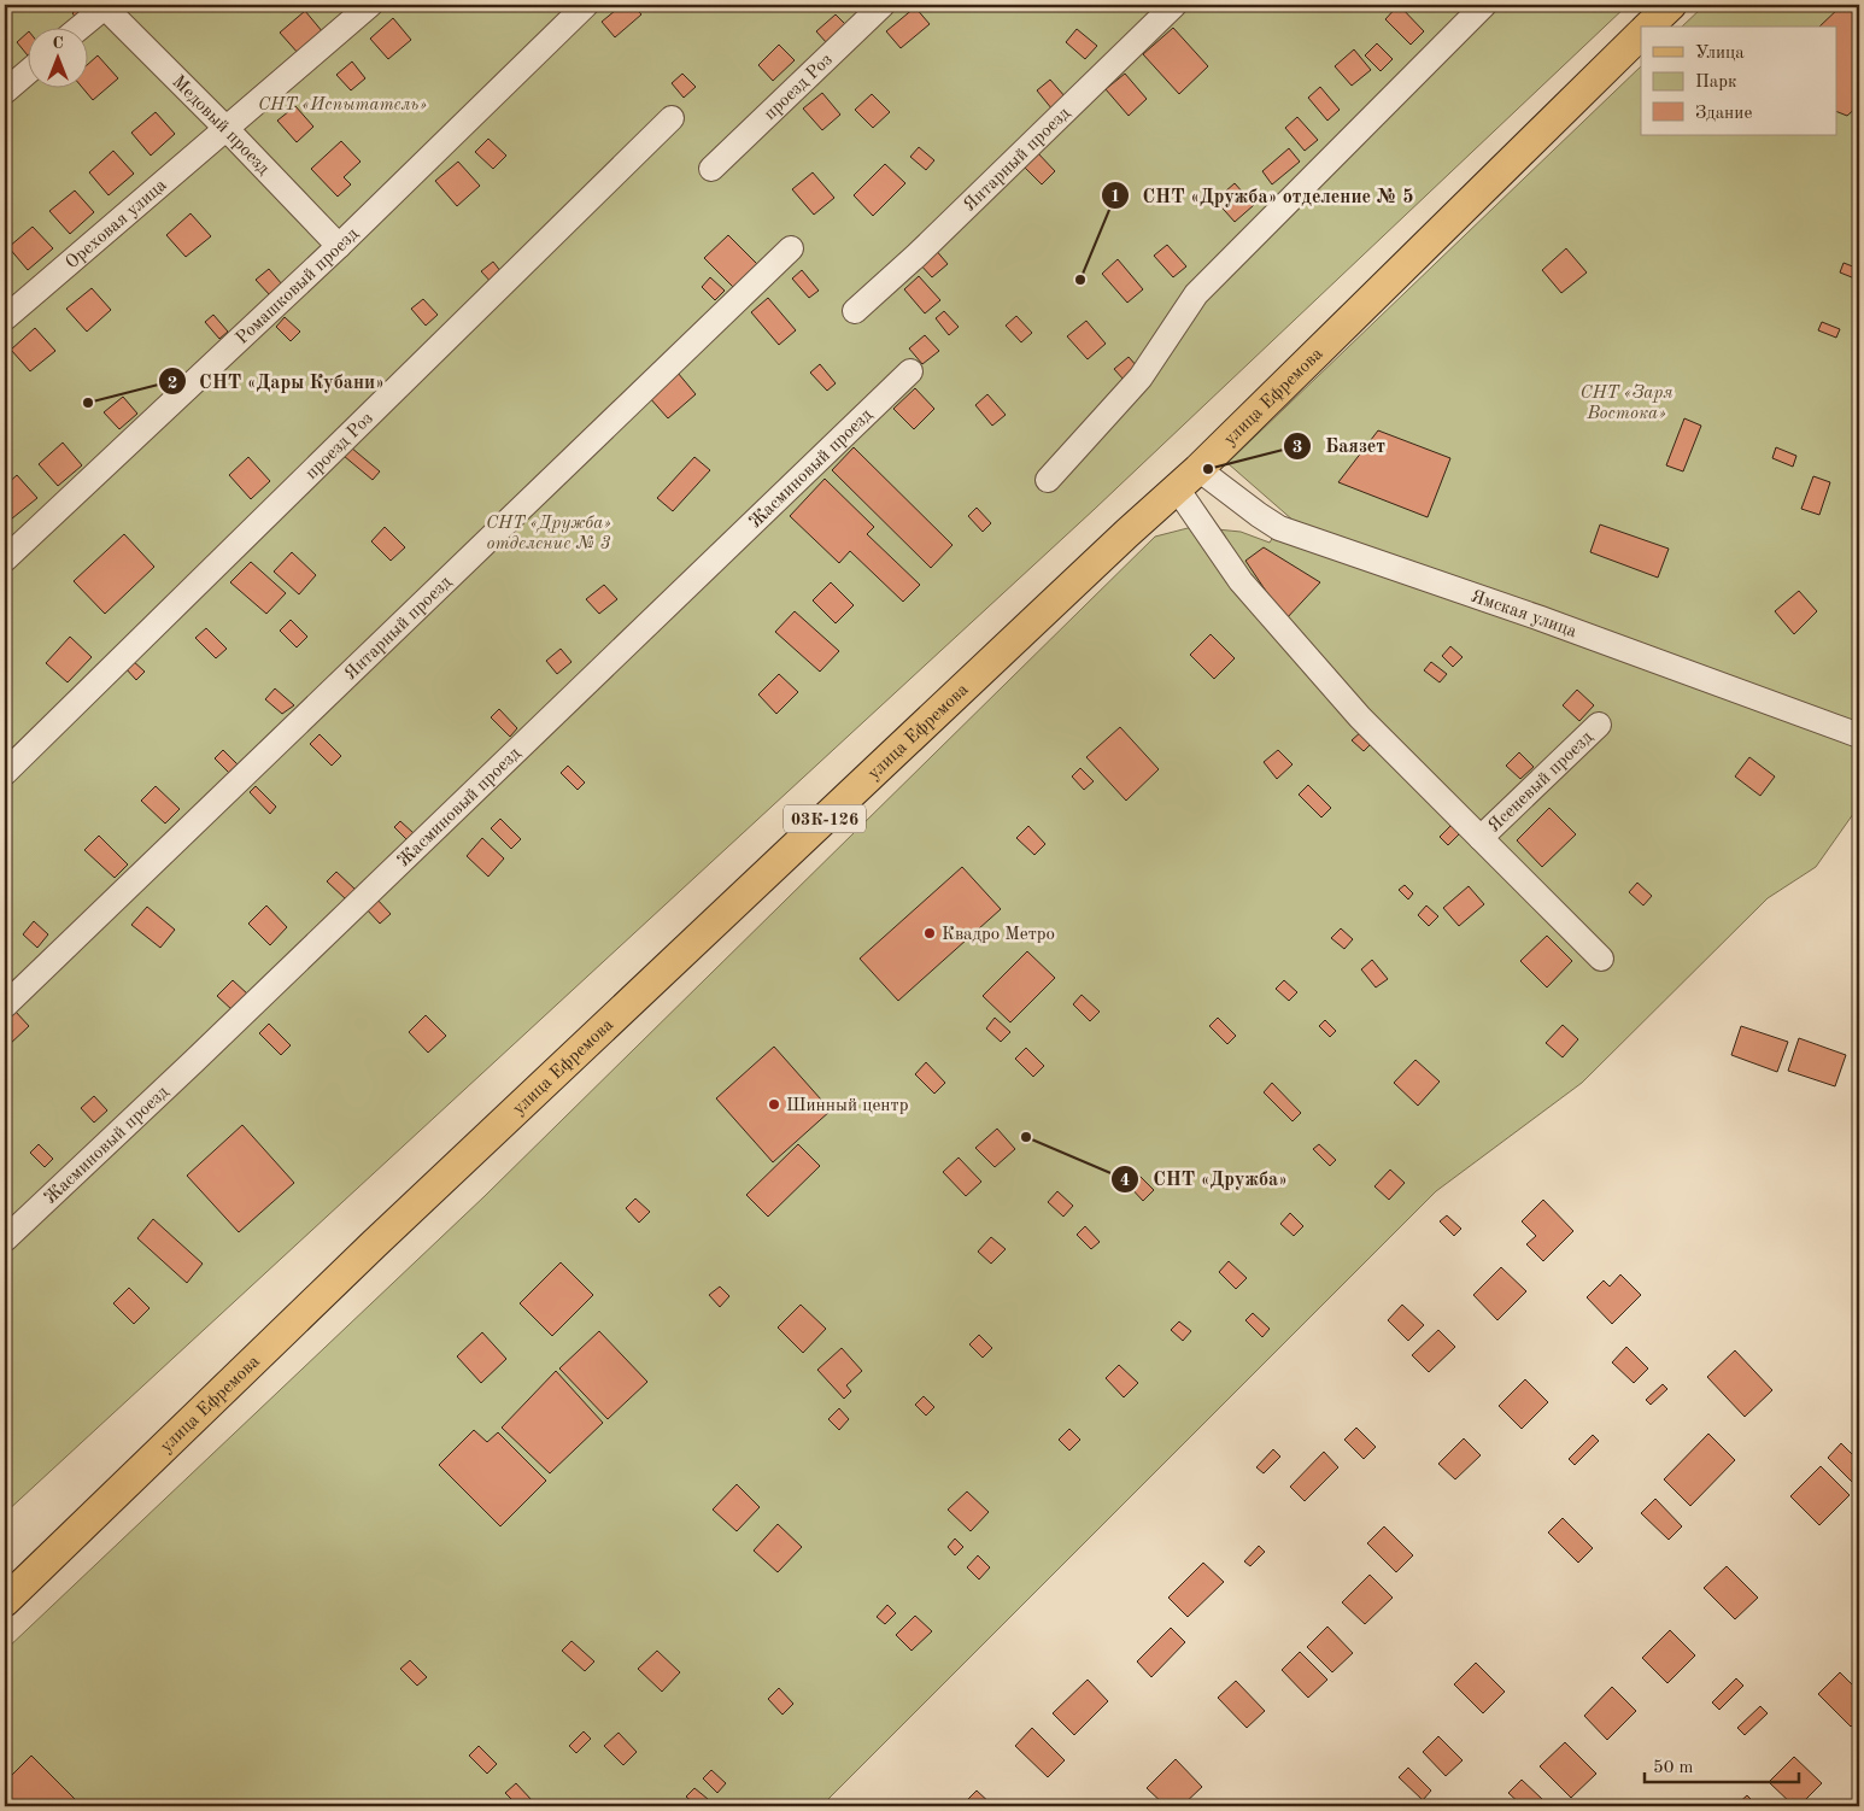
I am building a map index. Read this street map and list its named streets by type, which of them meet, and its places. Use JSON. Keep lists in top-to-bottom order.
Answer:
{
  "streets": {
    "main road": ["улица Ефремова", "03К-126"],
    "street": [
      "проезд Роз",
      "Медовый проезд",
      "Янтарный проезд",
      "Ореховая улица",
      "Ромашковый проезд",
      "Жасминовый проезд",
      "Ямская улица",
      "Ясеневый проезд"
    ]
  },
  "crossings": [
    ["Медовый проезд", "Ореховая улица"],
    ["Медовый проезд", "Ромашковый проезд"],
    ["улица Ефремова", "Ямская улица"]
  ],
  "parks": ["СНТ «Испытатель»", "СНТ «Заря Востока»", "СНТ «Дружба» отделение № 3"],
  "places": [
    "СНТ «Дружба» отделение № 5",
    "СНТ «Дары Кубани»",
    "Баязет",
    "Квадро Метро",
    "Шинный центр",
    "СНТ «Дружба»"
  ],
  "legend": ["Улица", "Парк", "Здание"],
  "scale_bar": "50 m",
  "north": "top"
}
